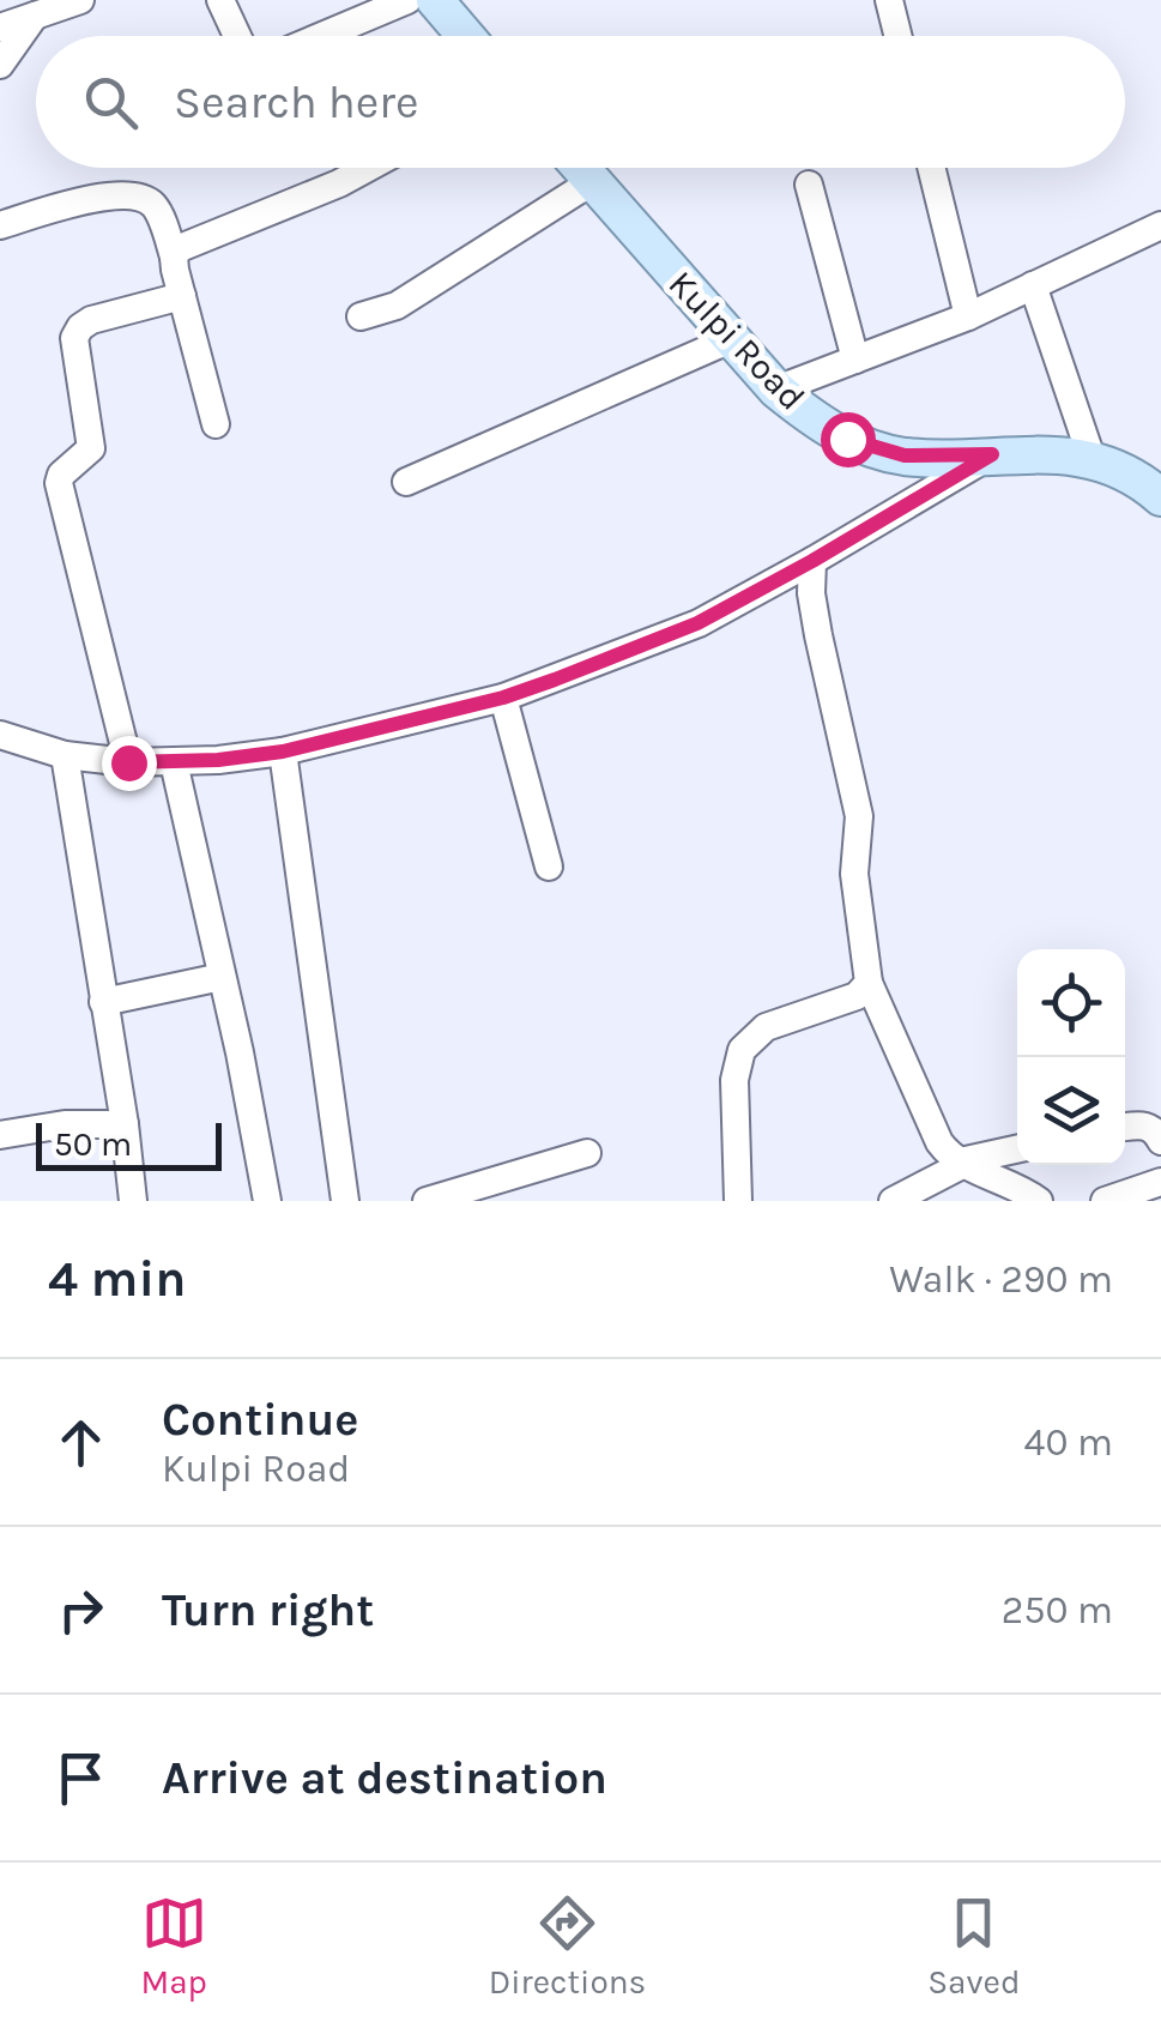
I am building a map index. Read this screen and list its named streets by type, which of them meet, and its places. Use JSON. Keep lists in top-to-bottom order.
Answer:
{
  "streets": {
    "main road": ["Kulpi Road"]
  },
  "scale_bar": "50 m",
  "page": {
    "search": "Search here",
    "scale": "50 m",
    "heading": ["4 min", "Walk · 290 m"],
    "list": [
      ["Continue", "Kulpi Road", "40 m"],
      ["Turn right", "250 m"],
      "Arrive at destination"
    ],
    "nav": ["Map", "Directions", "Saved"]
  }
}
